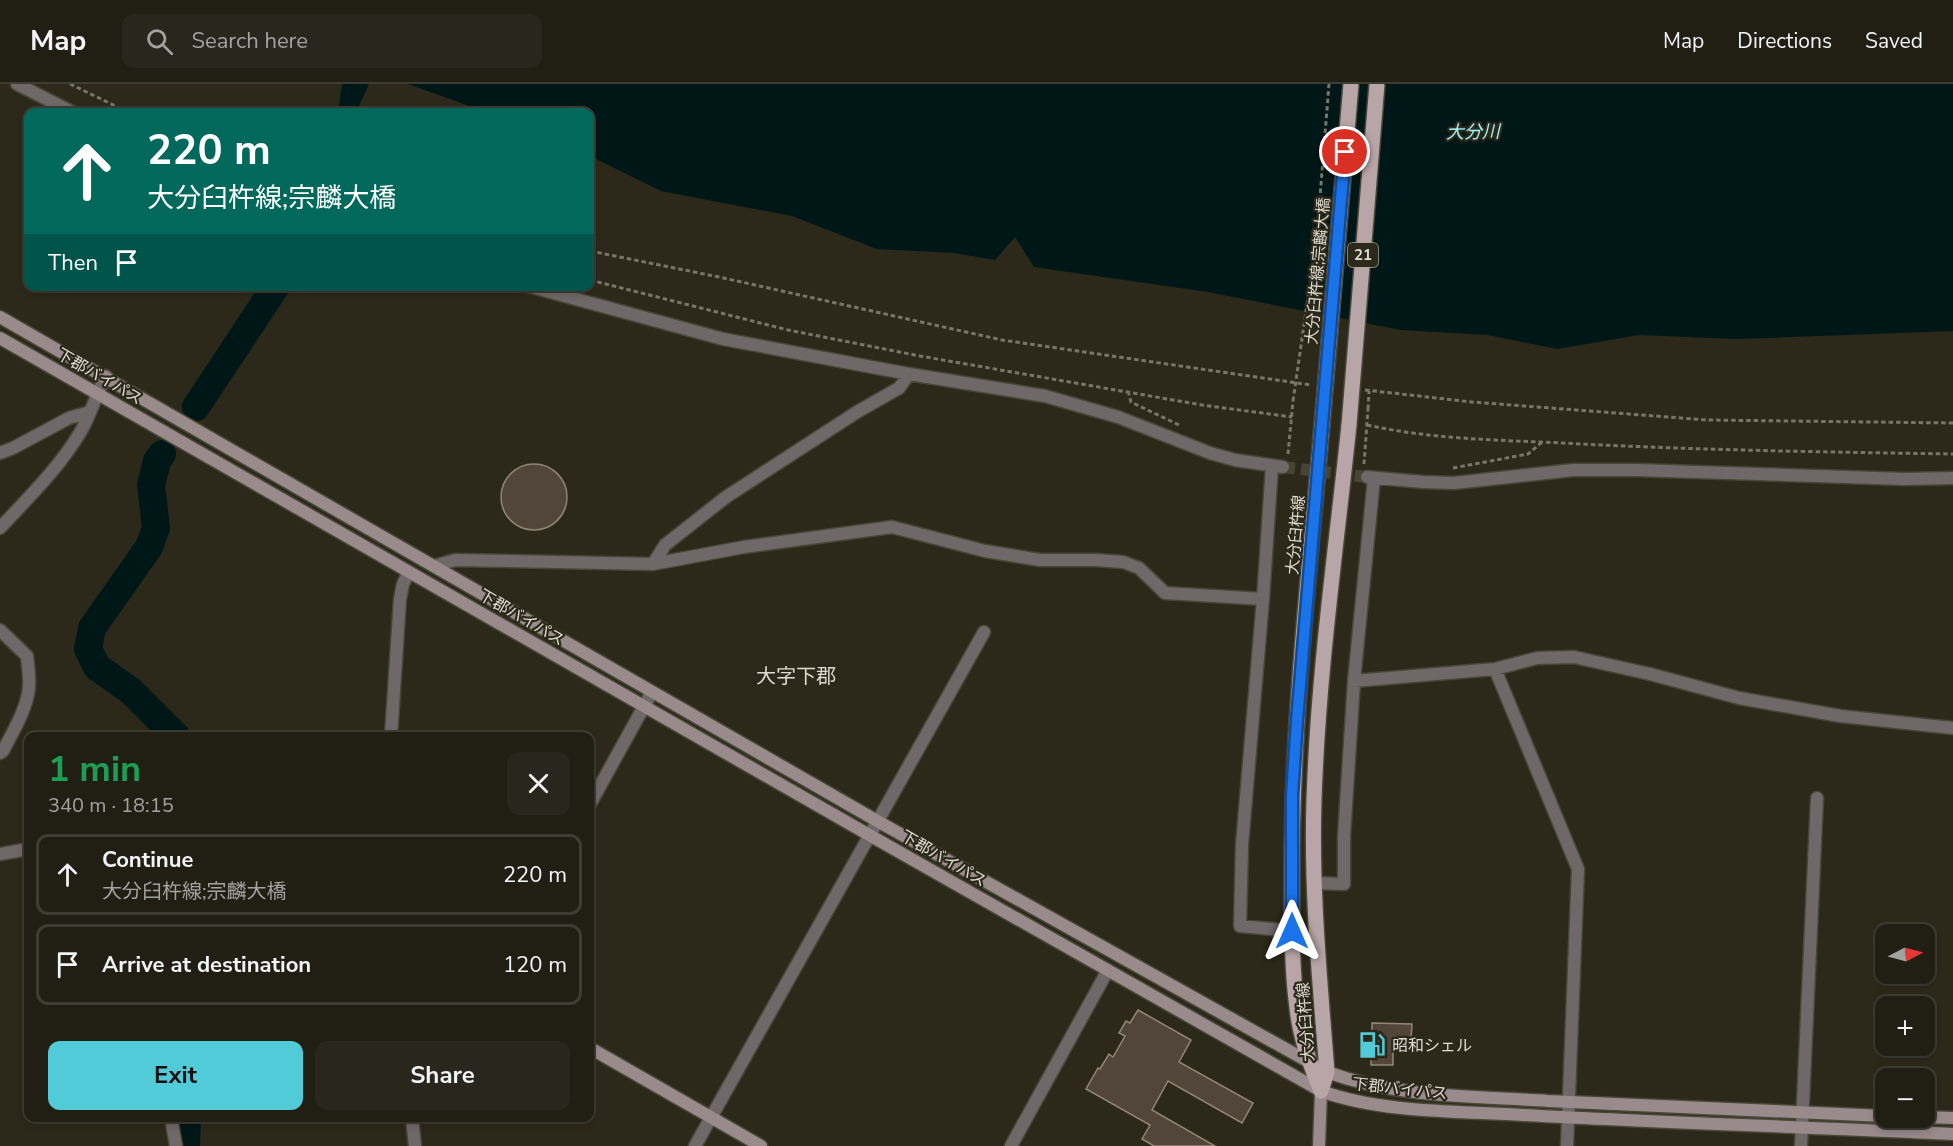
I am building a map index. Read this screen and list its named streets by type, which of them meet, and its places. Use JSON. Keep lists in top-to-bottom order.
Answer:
{
  "streets": {
    "main road": ["21", "大分臼杵線;宗麟大橋", "大分臼杵線"],
    "street": ["下郡バイパス"]
  },
  "crossings": [
    ["大分臼杵線;宗麟大橋", "大分臼杵線"],
    ["下郡バイパス", "大分臼杵線"]
  ],
  "districts": ["大字下郡"],
  "water": ["大分川"],
  "places": {
    "fuel station": ["昭和シェル"]
  },
  "north": "right",
  "page": {
    "header": "Map",
    "search": "Search here",
    "nav": ["Map", "Directions", "Saved"],
    "turn": ["220 m", "大分臼杵線;宗麟大橋"],
    "then": "Then",
    "heading": ["1 min", "340 m · 18:15"],
    "list": [
      {
        "name": "Continue",
        "note": "大分臼杵線;宗麟大橋",
        "value": "220 m"
      },
      {
        "name": "Arrive at destination",
        "value": "120 m"
      }
    ],
    "map_buttons": ["+", "−"],
    "buttons": ["Exit", "Share"]
  }
}
